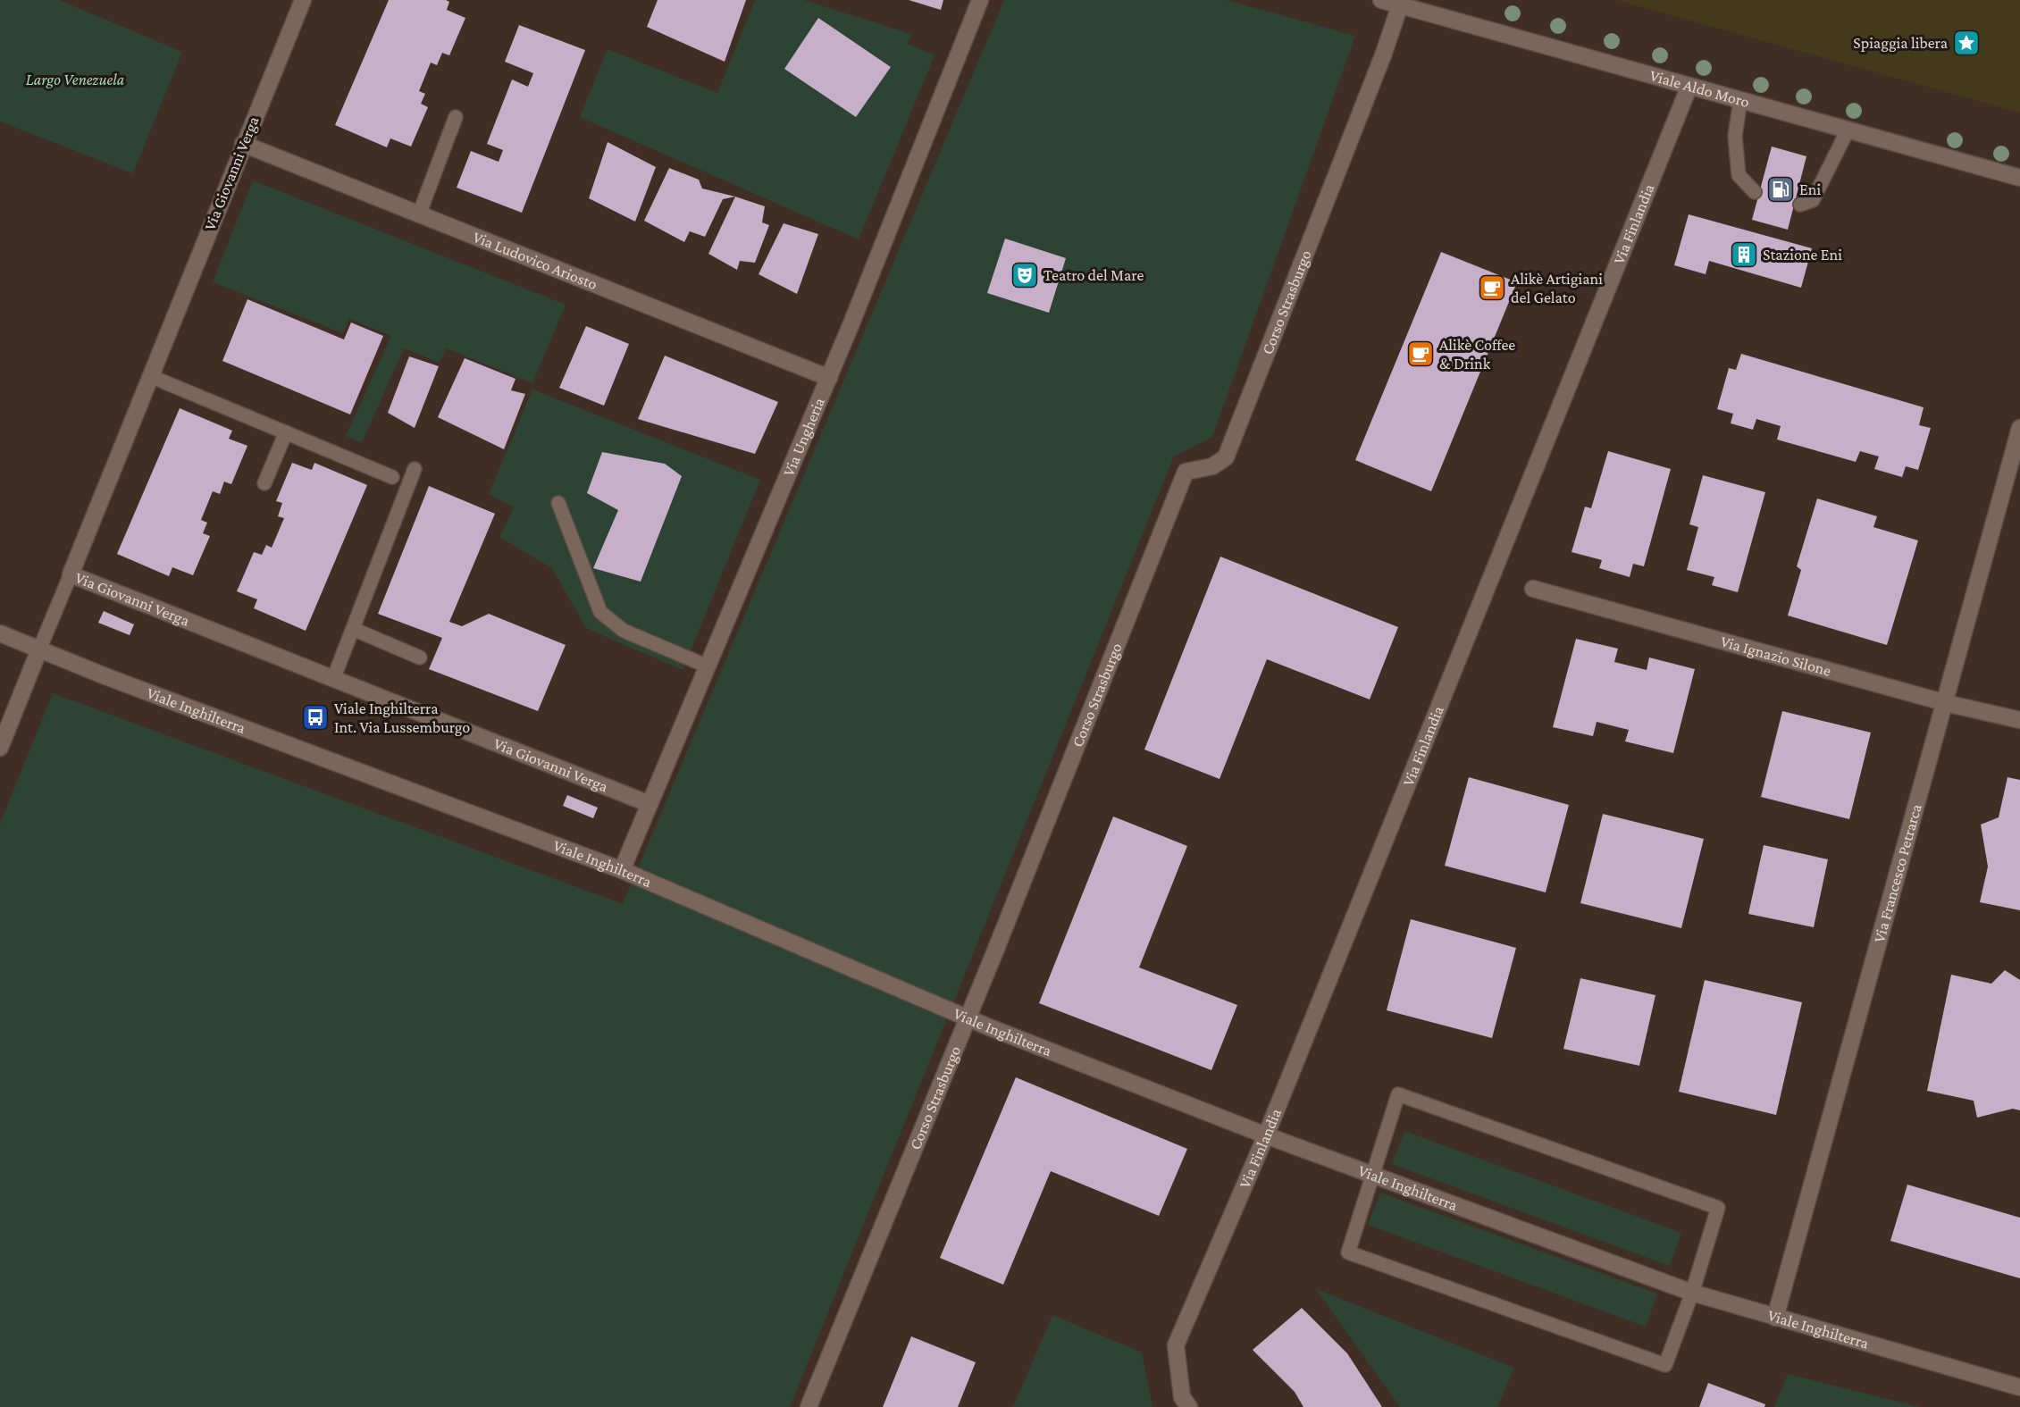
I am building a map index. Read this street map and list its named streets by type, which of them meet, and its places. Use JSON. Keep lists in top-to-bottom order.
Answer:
{
  "streets": {
    "street": [
      "Viale Aldo Moro",
      "Via Giovanni Verga",
      "Via Finlandia",
      "Via Ludovico Ariosto",
      "Corso Strasburgo",
      "Via Ungheria",
      "Via Ignazio Silone",
      "Viale Inghilterra",
      "Via Francesco Petrarca"
    ]
  },
  "crossings": [
    ["Viale Aldo Moro", "Via Finlandia"],
    ["Viale Aldo Moro", "Corso Strasburgo"],
    ["Via Giovanni Verga", "Via Ludovico Ariosto"],
    ["Via Giovanni Verga", "Via Ungheria"],
    ["Via Finlandia", "Viale Inghilterra"],
    ["Via Ludovico Ariosto", "Via Ungheria"],
    ["Corso Strasburgo", "Viale Inghilterra"],
    ["Via Ungheria", "Viale Inghilterra"],
    ["Via Ignazio Silone", "Via Francesco Petrarca"],
    ["Viale Inghilterra", "Via Francesco Petrarca"]
  ],
  "parks": ["Largo Venezuela"],
  "places": {
    "place": ["Spiaggia libera"],
    "fuel station": ["Eni"],
    "building": ["Stazione Eni"],
    "theatre": ["Teatro del Mare"],
    "cafe": ["Alikè Artigiani del Gelato", "Alikè Coffee & Drink"],
    "bus stop": ["Viale Inghilterra Int. Via Lussemburgo"]
  }
}
